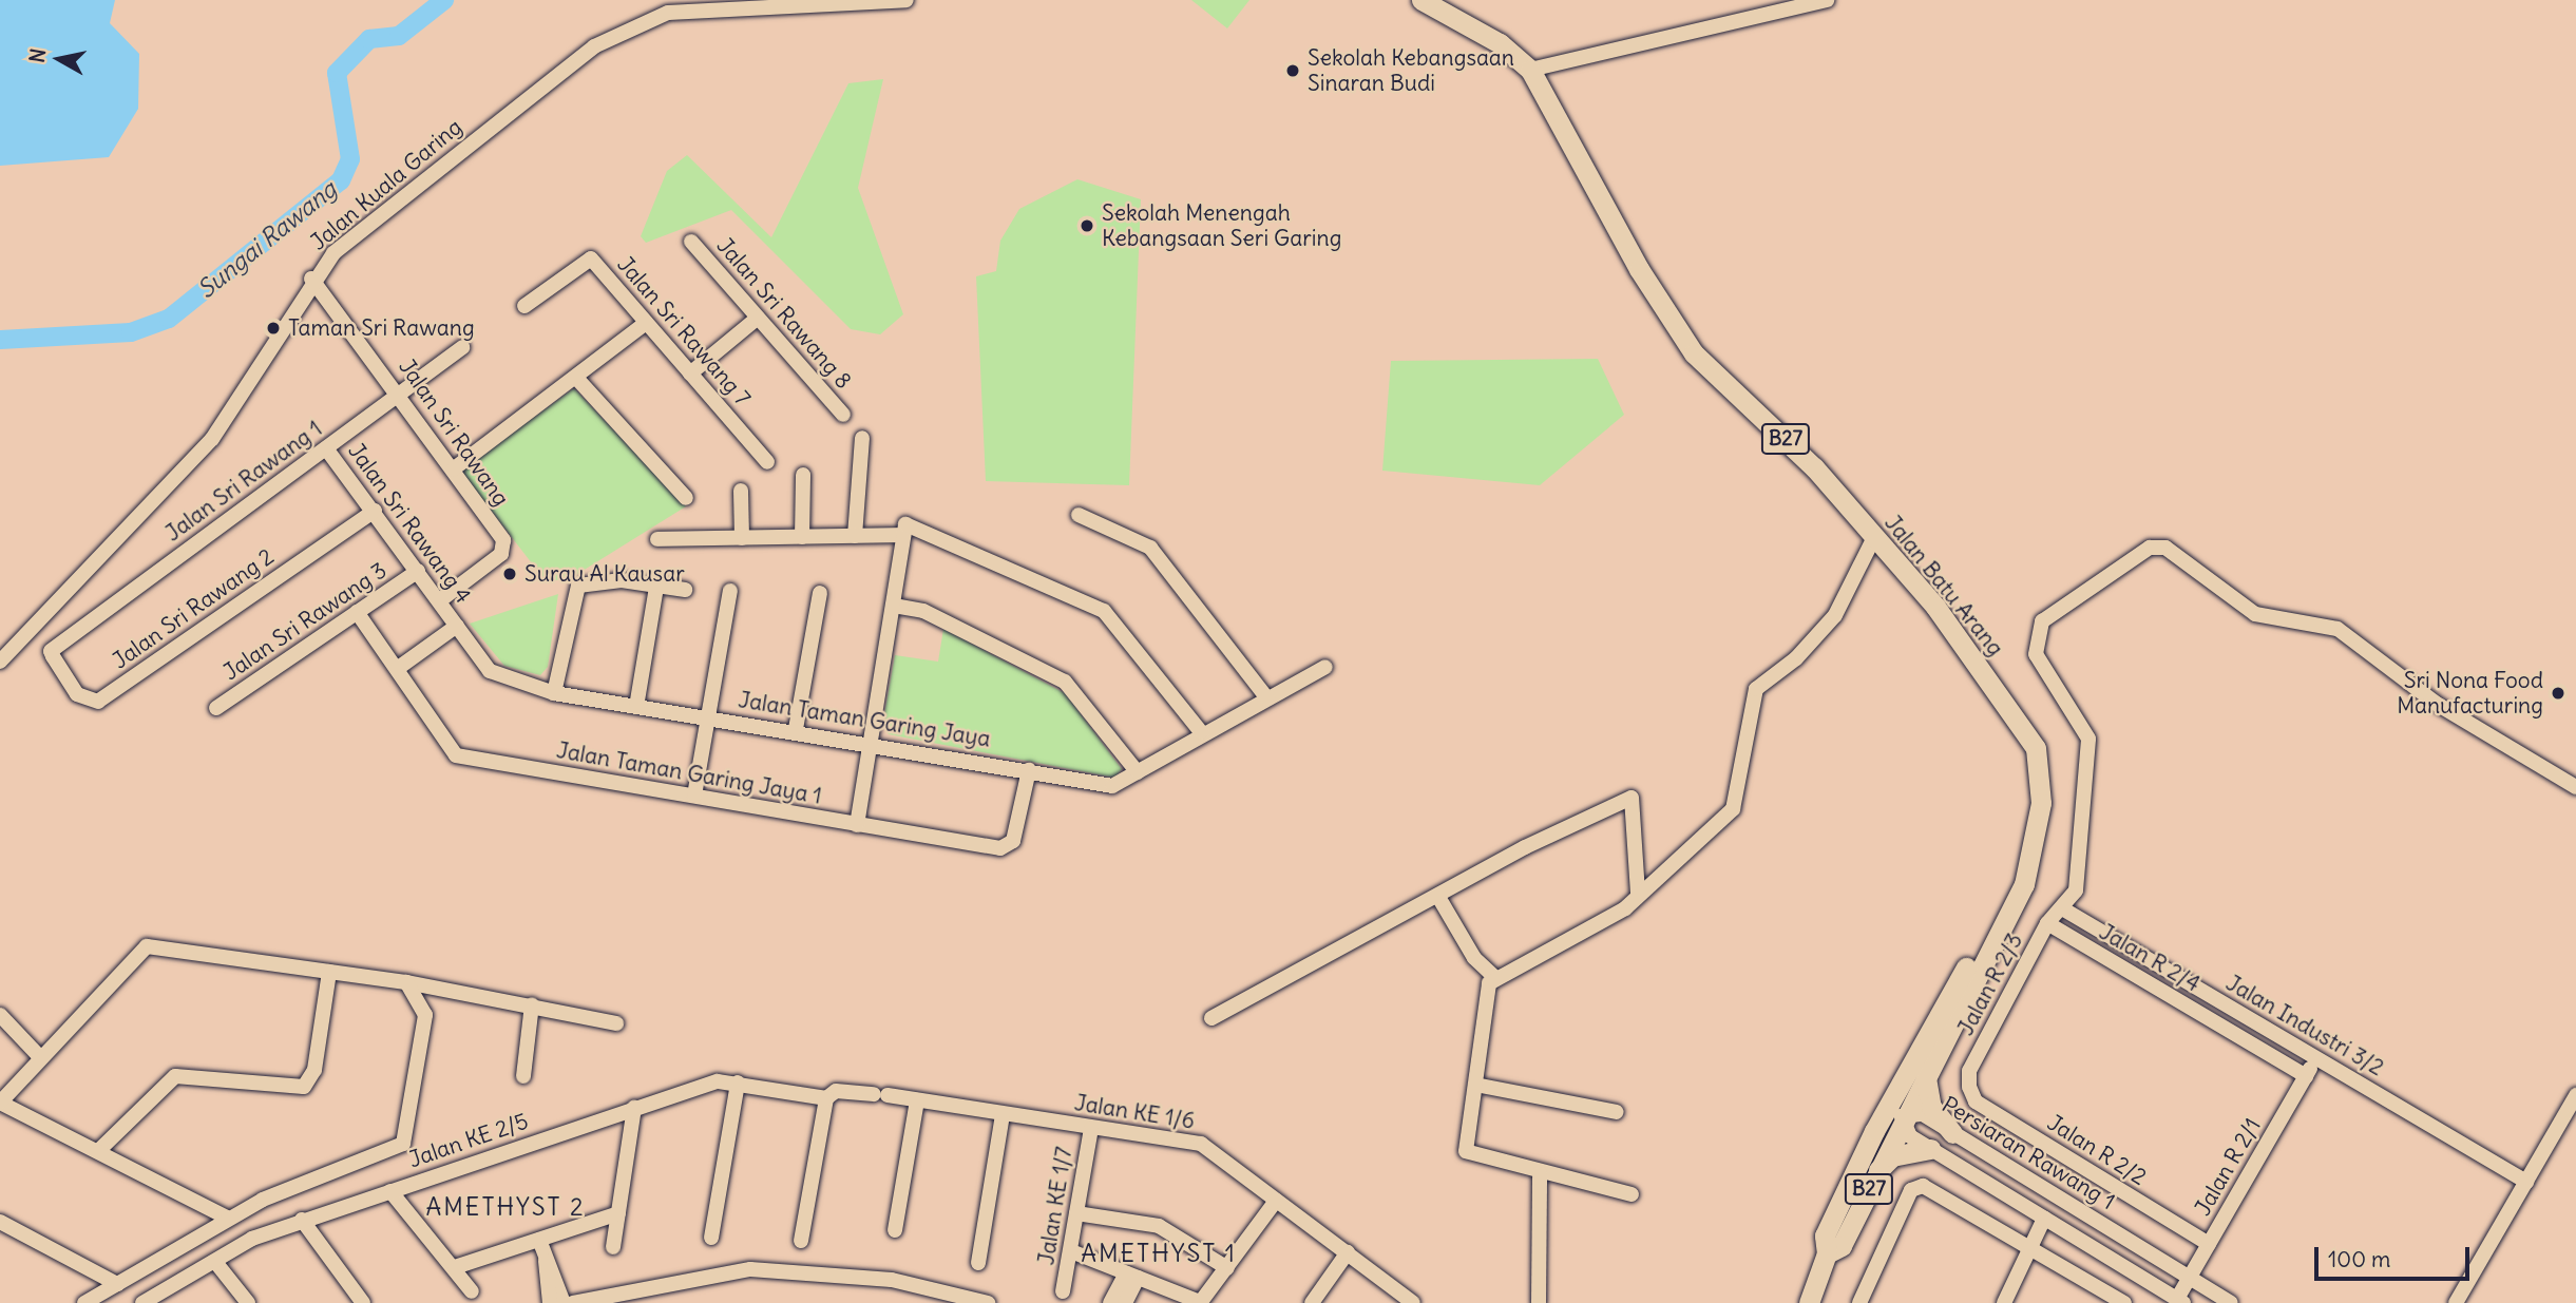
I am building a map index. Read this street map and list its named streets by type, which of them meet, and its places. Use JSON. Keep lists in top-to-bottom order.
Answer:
{
  "streets": {
    "main road": ["B27", "Jalan Batu Arang"],
    "street": [
      "Jalan Kuala Garing",
      "Jalan Sri Rawang 8",
      "Jalan Sri Rawang 7",
      "Jalan Sri Rawang",
      "Jalan Sri Rawang 1",
      "Jalan Sri Rawang 4",
      "Jalan Sri Rawang 2",
      "Jalan Sri Rawang 3",
      "Jalan Taman Garing Jaya",
      "Jalan Taman Garing Jaya 1",
      "Jalan R 2/4",
      "Jalan R 2/3",
      "Jalan Industri 3/2",
      "Jalan KE 1/6",
      "Jalan KE 2/5",
      "Jalan R 2/2",
      "Persiaran Rawang 1",
      "Jalan R 2/1",
      "Jalan KE 1/7"
    ]
  },
  "crossings": [
    ["Jalan Kuala Garing", "Jalan Sri Rawang"],
    ["Jalan Sri Rawang", "Jalan Sri Rawang 1"],
    ["Jalan Sri Rawang", "Jalan Sri Rawang 4"],
    ["Jalan Sri Rawang 1", "Jalan Sri Rawang 4"],
    ["Jalan Sri Rawang 1", "Jalan Sri Rawang 2"],
    ["Jalan Sri Rawang 4", "Jalan Sri Rawang 2"],
    ["Jalan Sri Rawang 4", "Jalan Sri Rawang 3"],
    ["Jalan Sri Rawang 4", "Jalan Taman Garing Jaya"],
    ["Jalan Batu Arang", "Persiaran Rawang 1"],
    ["Jalan Sri Rawang 3", "Jalan Taman Garing Jaya 1"],
    ["Jalan Taman Garing Jaya", "Jalan Taman Garing Jaya 1"],
    ["Jalan R 2/4", "Jalan R 2/3"],
    ["Jalan R 2/4", "Jalan R 2/1"],
    ["Jalan R 2/3", "Jalan Industri 3/2"],
    ["Jalan R 2/3", "Jalan R 2/2"],
    ["Jalan Industri 3/2", "Jalan R 2/1"],
    ["Jalan KE 1/6", "Jalan KE 2/5"],
    ["Jalan KE 1/6", "Jalan KE 1/7"],
    ["Jalan R 2/2", "Jalan R 2/1"],
    ["Persiaran Rawang 1", "Jalan R 2/1"]
  ],
  "districts": ["AMETHYST 2", "AMETHYST 1"],
  "water": ["Sungai Rawang"],
  "places": [
    "Sekolah Kebangsaan Sinaran Budi",
    "Sekolah Menengah Kebangsaan Seri Garing",
    "Taman Sri Rawang",
    "Surau Al Kausar",
    "Sri Nona Food Manufacturing"
  ],
  "scale_bar": "100 m",
  "north": "left"
}
